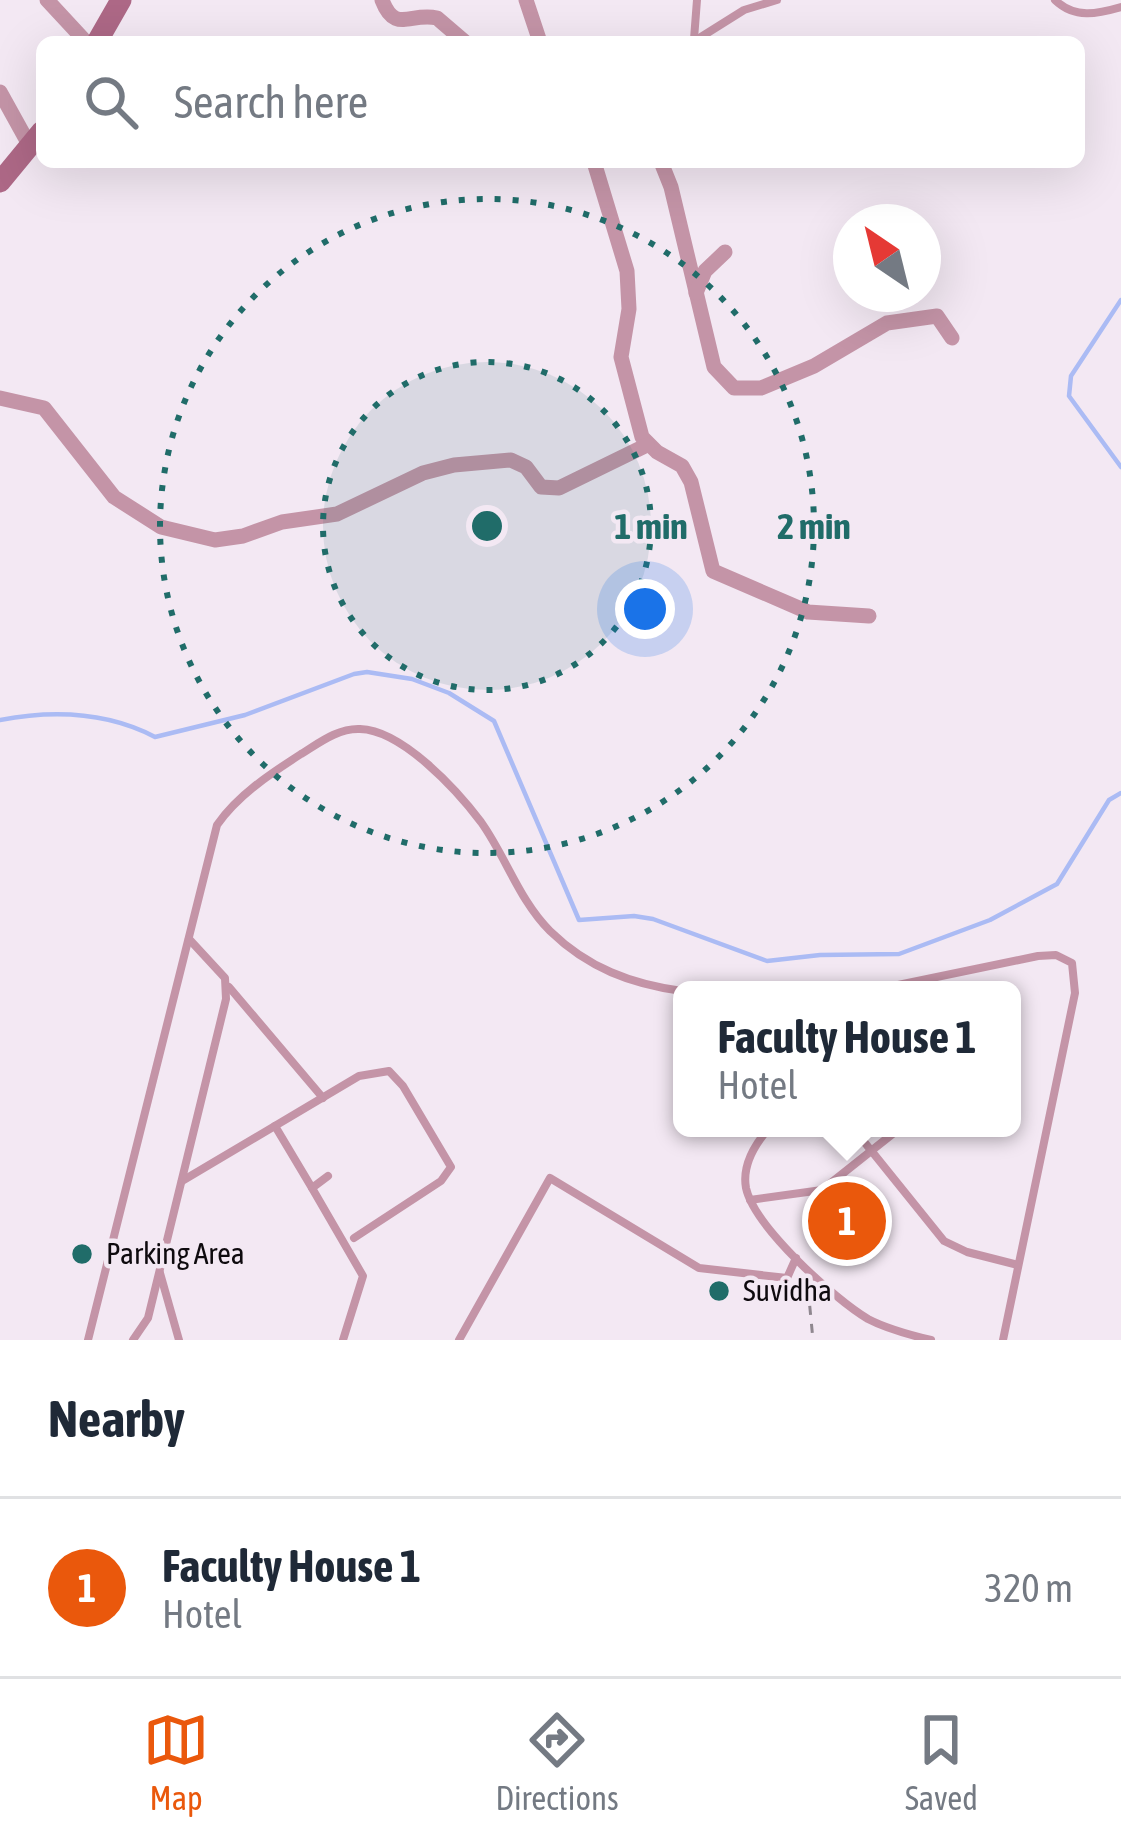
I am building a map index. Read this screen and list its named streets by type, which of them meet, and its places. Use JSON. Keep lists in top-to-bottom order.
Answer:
{
  "places": ["Parking Area", "Suvidha"],
  "north": "top left",
  "page": {
    "search": "Search here",
    "popup": ["Faculty House 1", "Hotel"],
    "pins": "1",
    "heading": "Nearby",
    "list": [
      {
        "mark": "1",
        "name": "Faculty House 1",
        "note": "Hotel",
        "value": "320 m"
      }
    ],
    "nav": ["Map", "Directions", "Saved"]
  },
  "rings": ["1 min", "2 min"]
}
